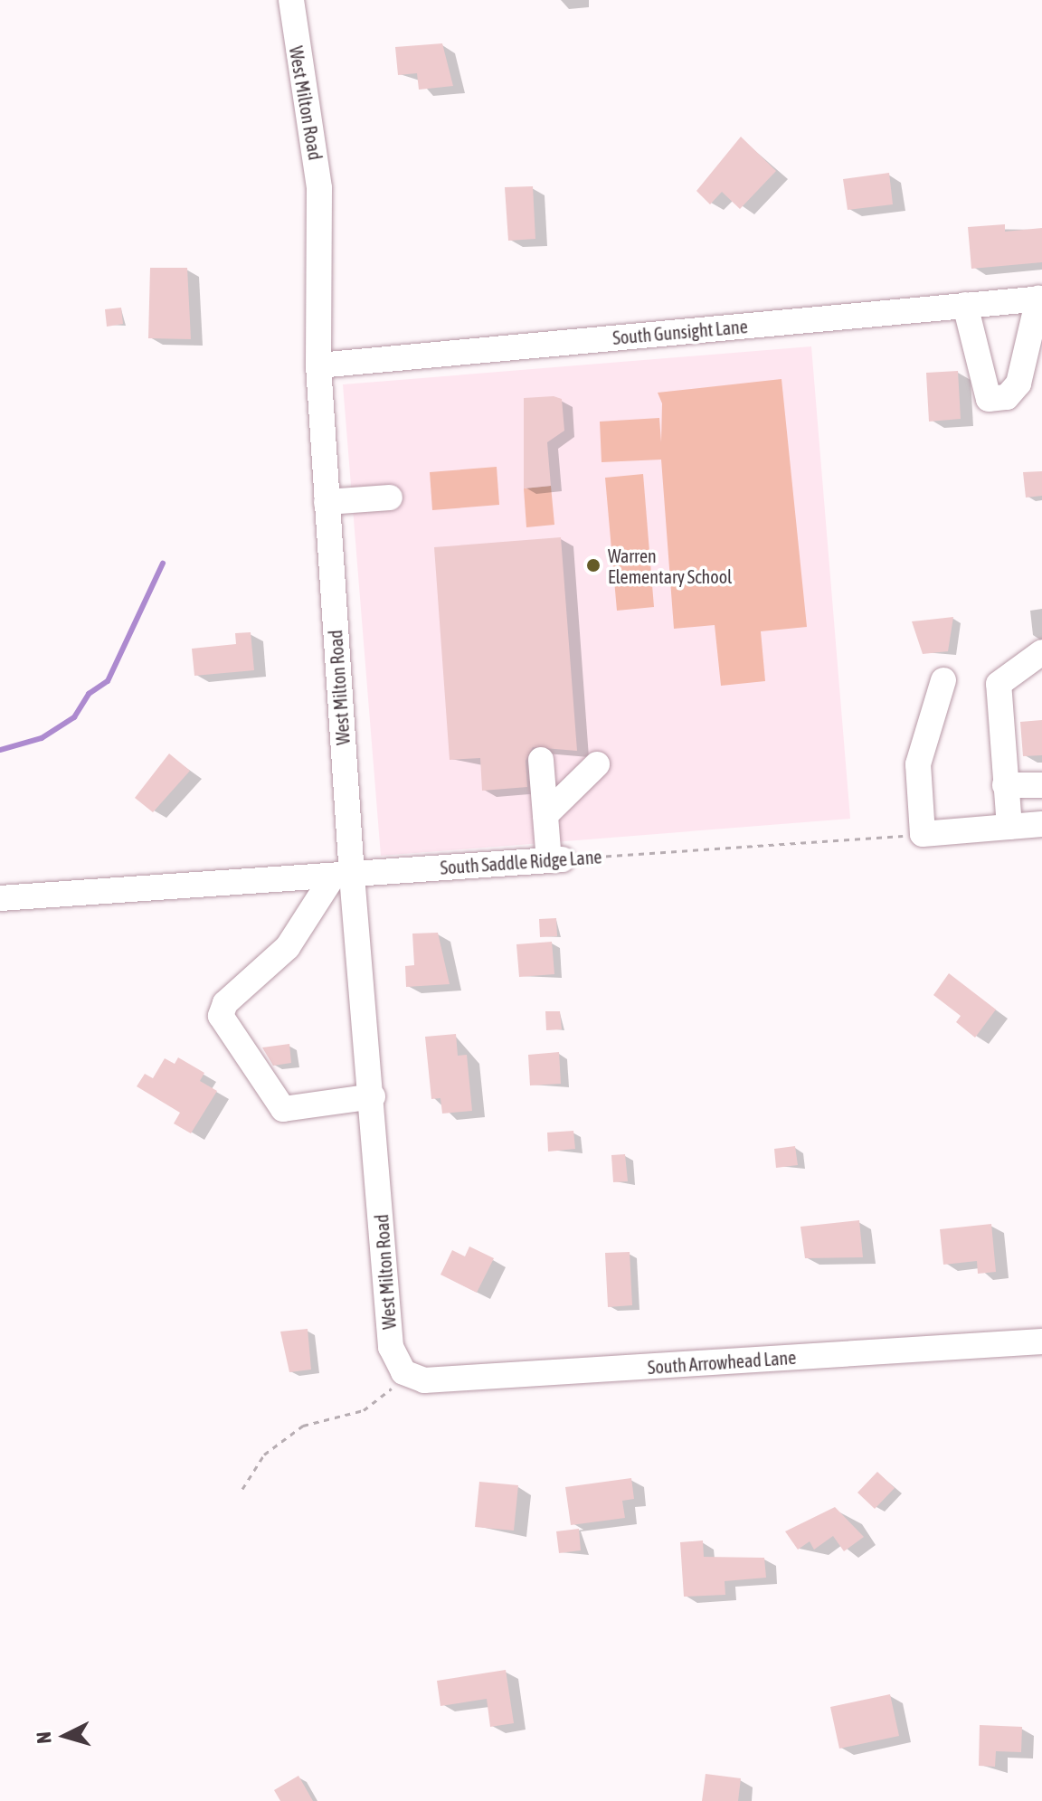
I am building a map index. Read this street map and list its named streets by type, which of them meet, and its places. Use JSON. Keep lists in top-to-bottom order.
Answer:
{
  "streets": {
    "street": [
      "West Milton Road",
      "South Gunsight Lane",
      "South Saddle Ridge Lane",
      "South Arrowhead Lane"
    ]
  },
  "crossings": [
    ["West Milton Road", "South Gunsight Lane"],
    ["West Milton Road", "South Saddle Ridge Lane"],
    ["West Milton Road", "South Arrowhead Lane"]
  ],
  "places": ["Warren Elementary School"],
  "north": "left"
}
